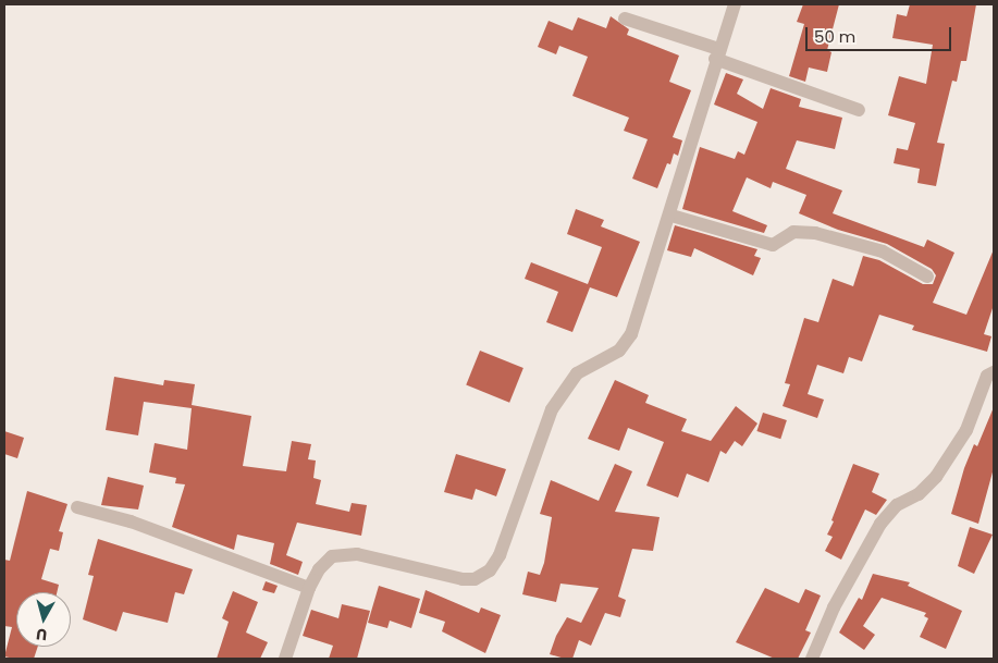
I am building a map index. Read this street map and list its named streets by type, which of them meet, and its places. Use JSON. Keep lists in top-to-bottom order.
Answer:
{
  "scale_bar": "50 m",
  "north": "bottom"
}
